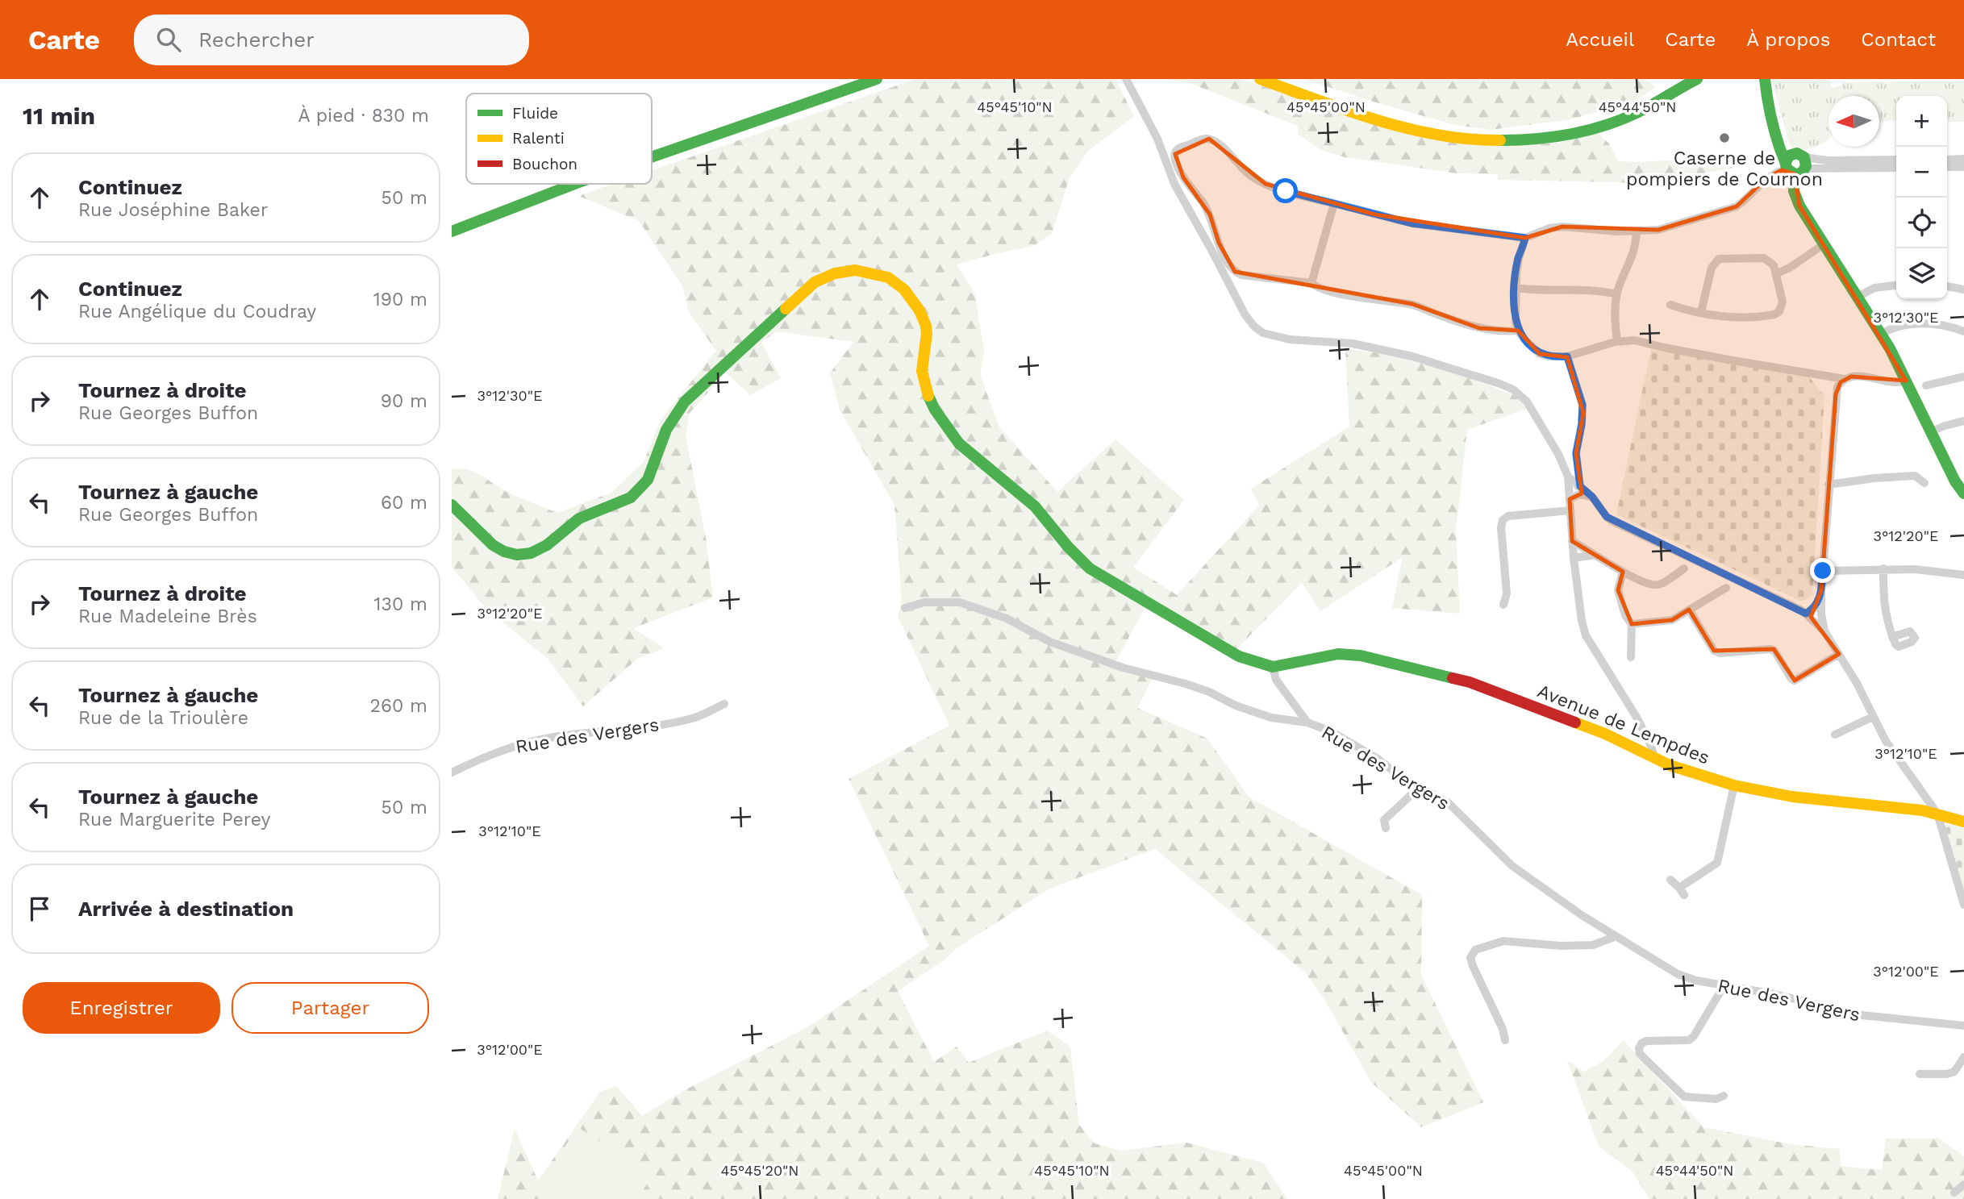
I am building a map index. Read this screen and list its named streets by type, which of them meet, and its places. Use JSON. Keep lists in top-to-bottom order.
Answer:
{
  "streets": {
    "street": ["Avenue de Lempdes", "Rue des Vergers"]
  },
  "places": ["Caserne de pompiers de Cournon"],
  "legend": ["Fluide", "Ralenti", "Bouchon"],
  "north": "left",
  "page": {
    "header": "Carte",
    "search": "Rechercher",
    "nav": [
      "Accueil",
      "Carte",
      "À propos",
      "Contact"
    ],
    "heading": ["11 min", "À pied · 830 m"],
    "map_buttons": ["+", "−"],
    "list": [
      ["Continuez", "Rue Joséphine Baker", "50 m"],
      ["Continuez", "Rue Angélique du Coudray", "190 m"],
      ["Tournez à droite", "Rue Georges Buffon", "90 m"],
      ["Tournez à gauche", "Rue Georges Buffon", "60 m"],
      ["Tournez à droite", "Rue Madeleine Brès", "130 m"],
      ["Tournez à gauche", "Rue de la Trioulère", "260 m"],
      ["Tournez à gauche", "Rue Marguerite Perey", "50 m"],
      "Arrivée à destination"
    ],
    "buttons": ["Enregistrer", "Partager"]
  },
  "coordinates": [
    "45°45'10\"N",
    "45°45'00\"N",
    "45°44'50\"N",
    "3°12'30\"E",
    "3°12'20\"E",
    "3°12'10\"E",
    "3°12'00\"E",
    "45°45'20\"N"
  ]
}
